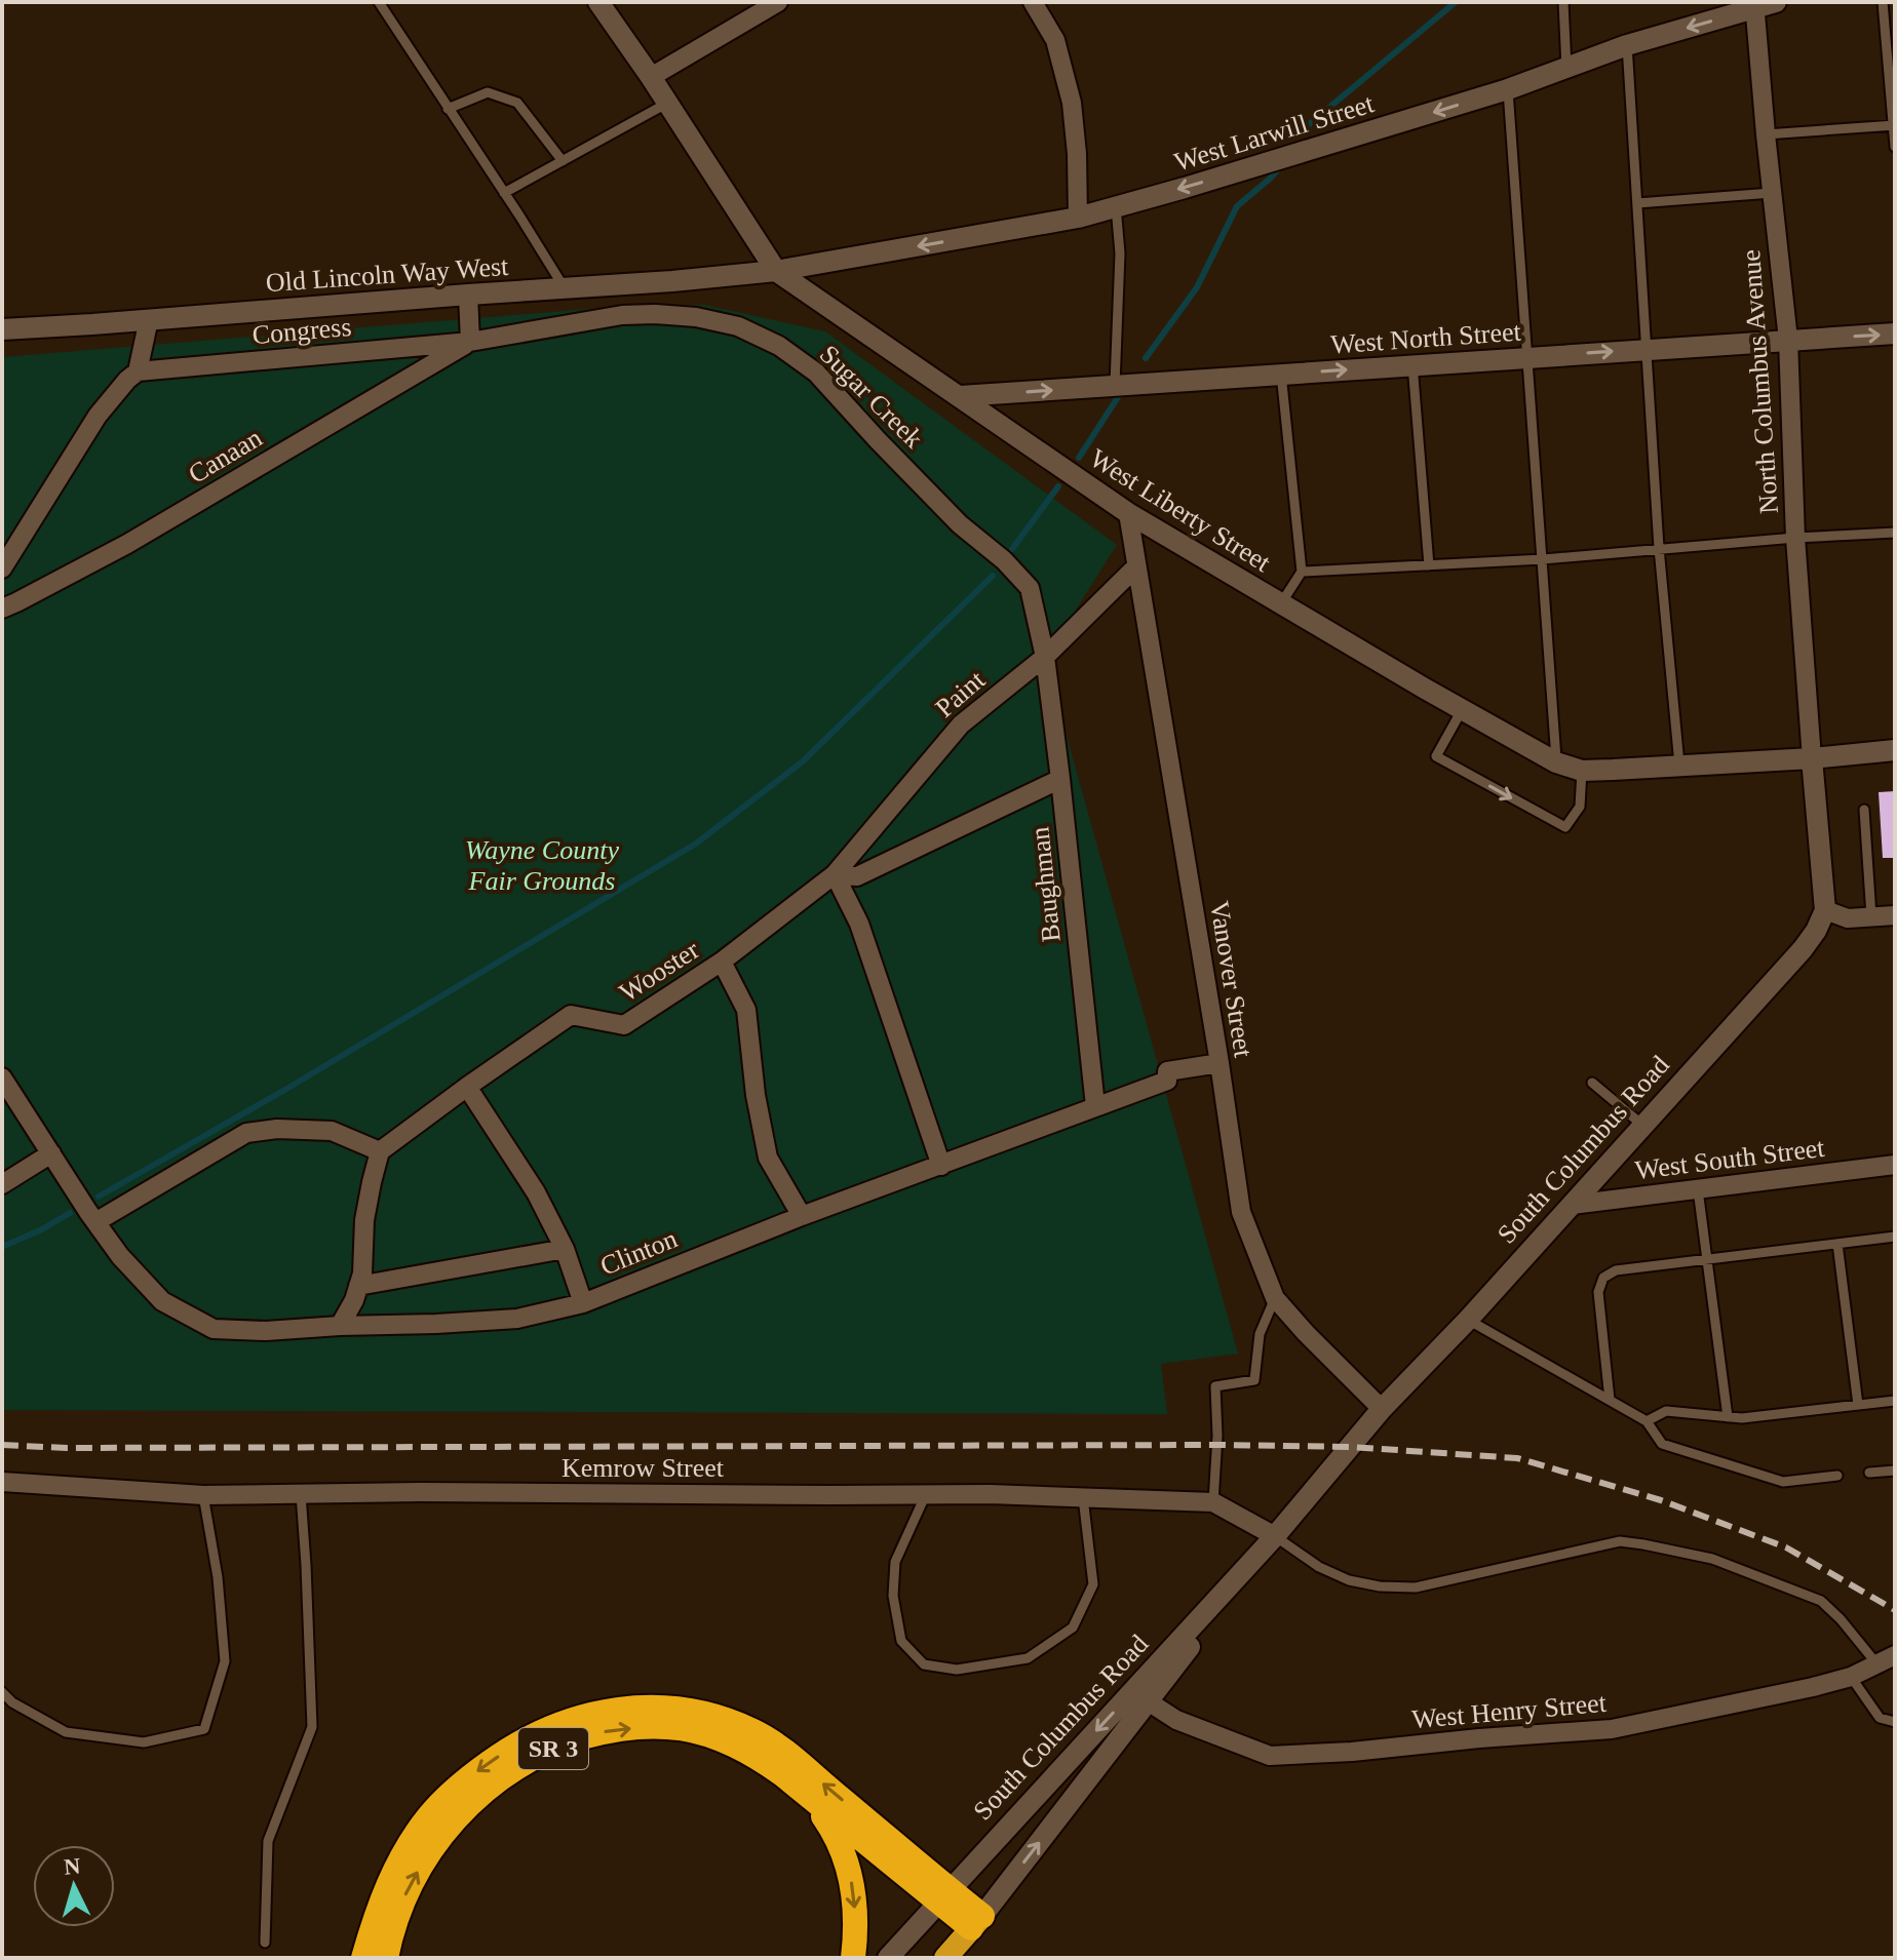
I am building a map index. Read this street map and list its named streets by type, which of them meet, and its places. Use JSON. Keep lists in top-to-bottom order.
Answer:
{
  "streets": {
    "highway": ["South Columbus Road", "SR 3"],
    "main road": [
      "West Larwill Street",
      "Old Lincoln Way West",
      "West North Street",
      "West Liberty Street"
    ],
    "street": [
      "Congress",
      "North Columbus Avenue",
      "Sugar Creek",
      "Canaan",
      "Paint",
      "Baughman",
      "Wooster",
      "Vanover Street",
      "West South Street",
      "Clinton",
      "Kemrow Street",
      "West Henry Street"
    ]
  },
  "crossings": [
    ["West Larwill Street", "Old Lincoln Way West"],
    ["West Larwill Street", "North Columbus Avenue"],
    ["West Larwill Street", "West Liberty Street"],
    ["Old Lincoln Way West", "West Liberty Street"],
    ["Congress", "Sugar Creek"],
    ["Congress", "Canaan"],
    ["West North Street", "North Columbus Avenue"],
    ["West North Street", "West Liberty Street"],
    ["North Columbus Avenue", "West Liberty Street"],
    ["Sugar Creek", "Canaan"],
    ["Sugar Creek", "Paint"],
    ["Sugar Creek", "Baughman"],
    ["West Liberty Street", "Vanover Street"],
    ["Paint", "Baughman"],
    ["Paint", "Wooster"],
    ["Paint", "Vanover Street"],
    ["Baughman", "Clinton"],
    ["Vanover Street", "South Columbus Road"],
    ["Vanover Street", "Clinton"],
    ["South Columbus Road", "West South Street"],
    ["South Columbus Road", "Kemrow Street"],
    ["South Columbus Road", "West Henry Street"]
  ],
  "one_way": ["West Larwill Street", "West North Street"],
  "parks": ["Wayne County Fair Grounds"],
  "north": "top"
}
